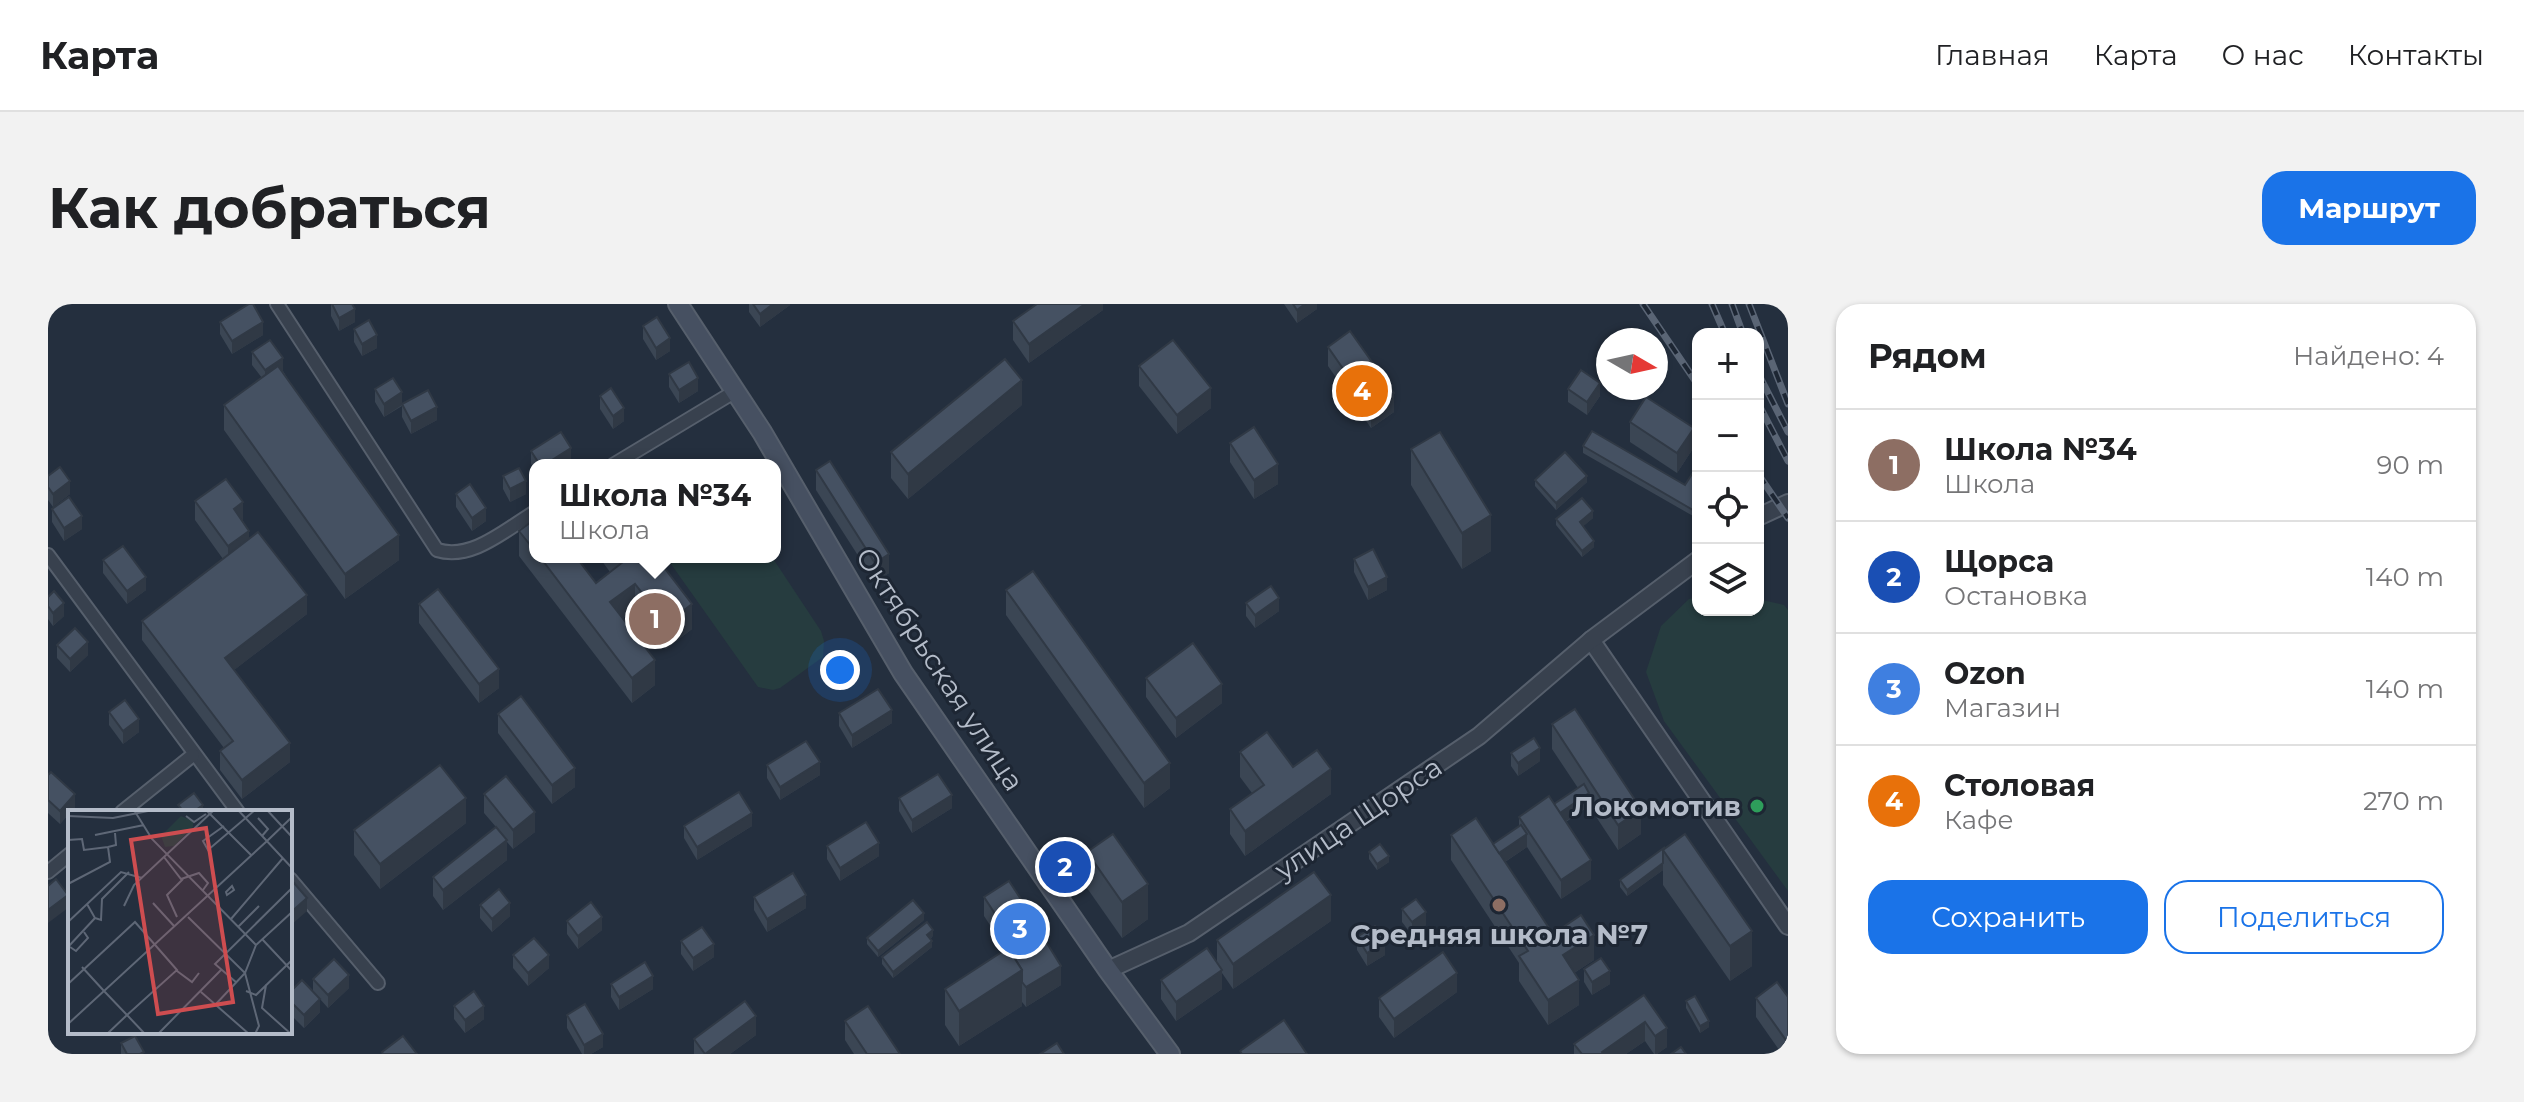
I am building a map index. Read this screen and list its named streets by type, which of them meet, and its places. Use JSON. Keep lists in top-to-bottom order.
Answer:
{
  "streets": {
    "main road": ["Октябрьская улица"],
    "street": ["улица Щорса"]
  },
  "crossings": [
    ["Октябрьская улица", "улица Щорса"]
  ],
  "places": ["Локомотив", "Средняя школа №7"],
  "north": "right",
  "page": {
    "header": "Карта",
    "nav": [
      "Главная",
      "Карта",
      "О нас",
      "Контакты"
    ],
    "buttons": [
      "Маршрут",
      ["Сохранить", "Поделиться"]
    ],
    "title": "Как добраться",
    "heading": ["Рядом", "Найдено: 4"],
    "map_buttons": ["+", "−"],
    "pins": [
      "4",
      "1",
      "2",
      "3"
    ],
    "list": [
      {
        "mark": "1",
        "name": "Школа №34",
        "note": "Школа",
        "value": "90 m"
      },
      {
        "mark": "2",
        "name": "Щорса",
        "note": "Остановка",
        "value": "140 m"
      },
      {
        "mark": "3",
        "name": "Ozon",
        "note": "Магазин",
        "value": "140 m"
      },
      {
        "mark": "4",
        "name": "Столовая",
        "note": "Кафе",
        "value": "270 m"
      }
    ],
    "popup": ["Школа №34", "Школа"]
  }
}
